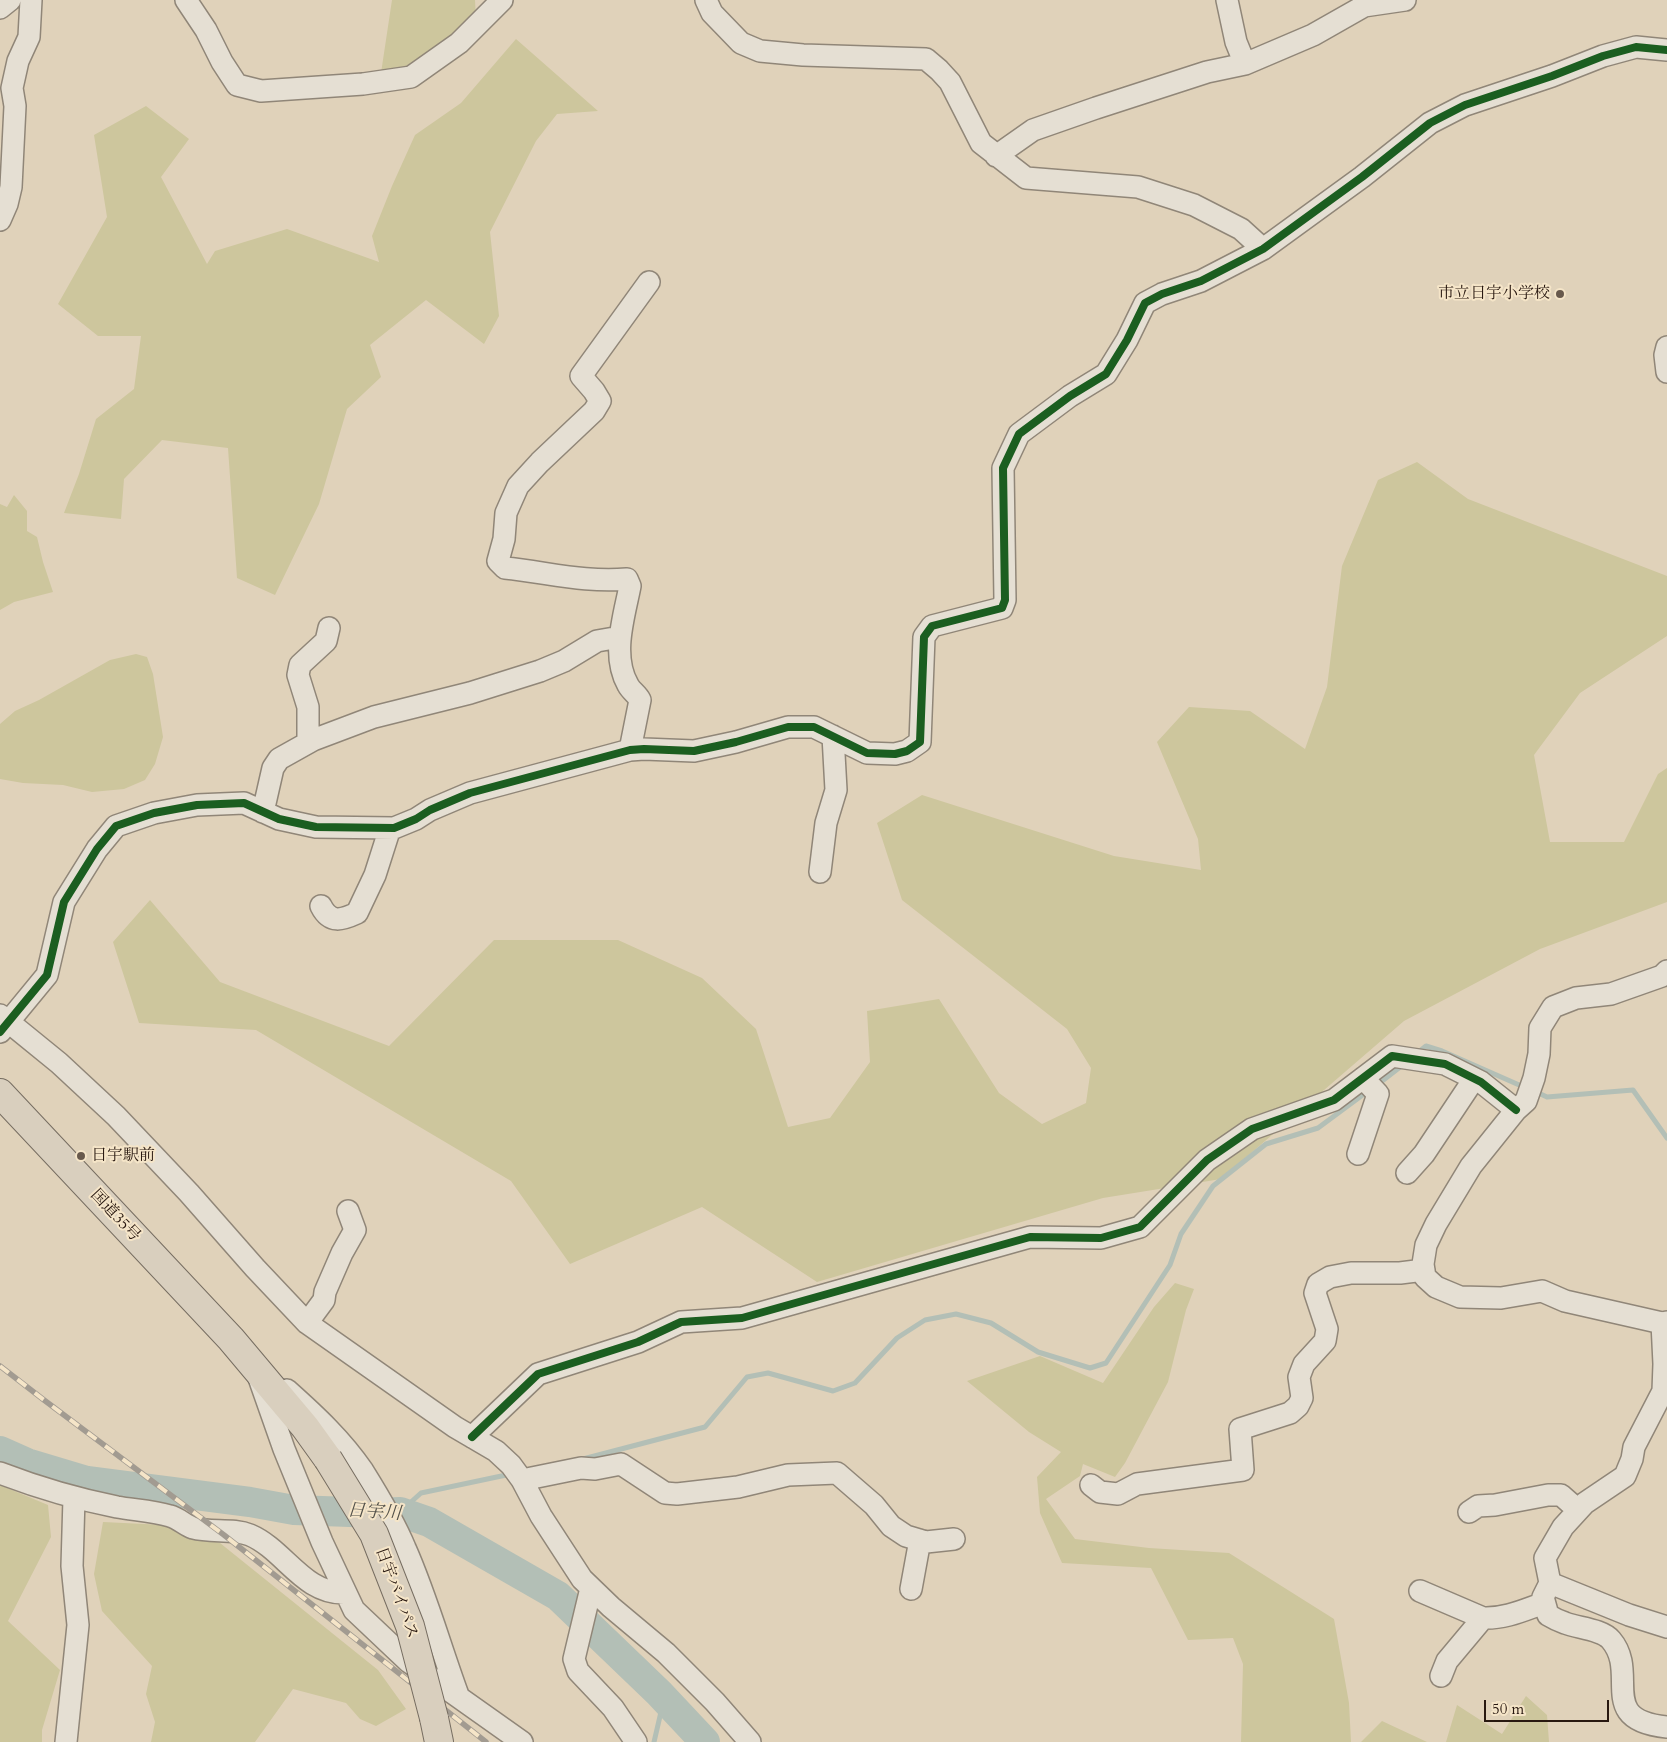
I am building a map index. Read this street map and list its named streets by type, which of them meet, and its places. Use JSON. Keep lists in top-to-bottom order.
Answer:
{
  "streets": {
    "highway": ["国道35号", "日宇バイパス"]
  },
  "crossings": [
    ["国道35号", "日宇バイパス"]
  ],
  "water": ["日宇川"],
  "places": ["市立日宇小学校", "日宇駅前"],
  "scale_bar": "50 m"
}
